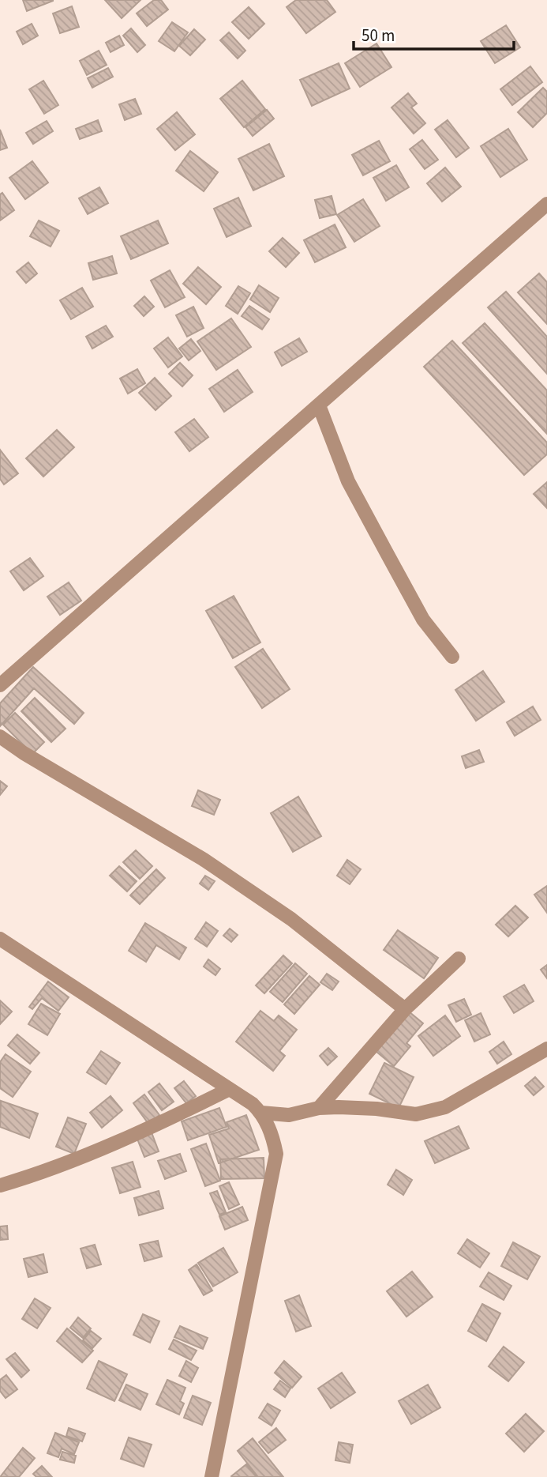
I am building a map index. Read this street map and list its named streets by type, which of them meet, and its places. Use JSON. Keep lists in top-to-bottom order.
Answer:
{
  "scale_bar": "50 m"
}
